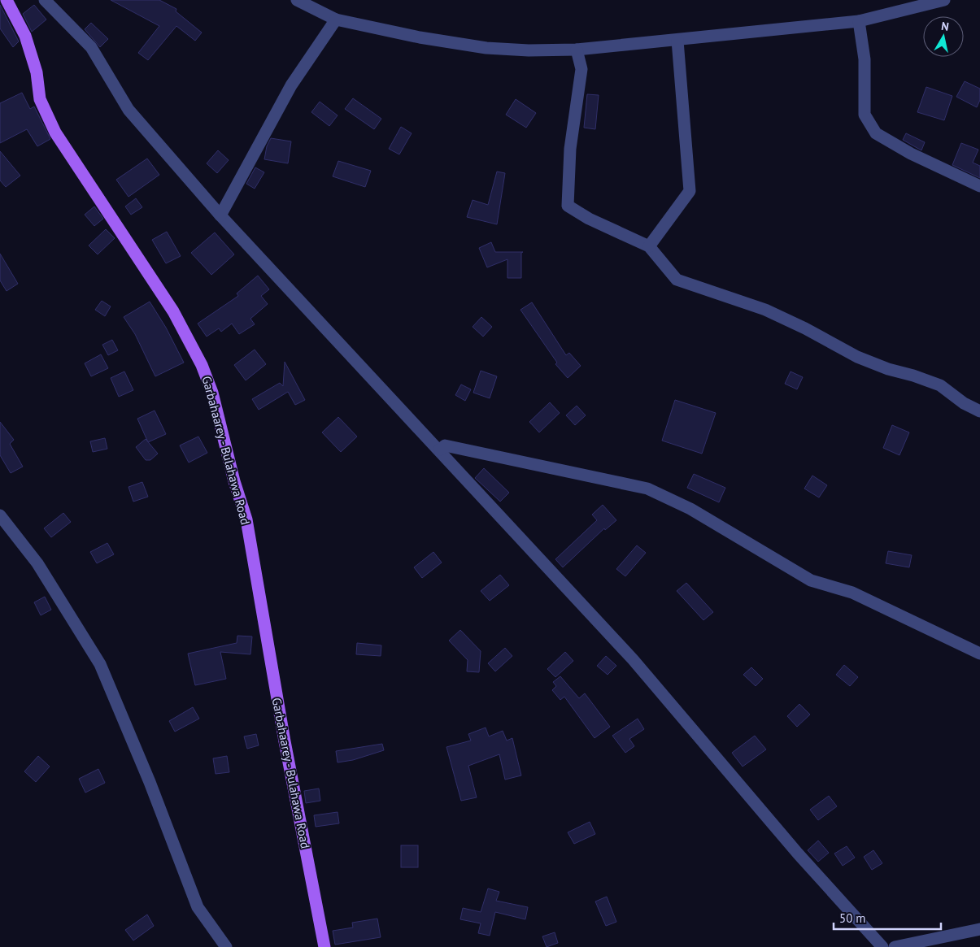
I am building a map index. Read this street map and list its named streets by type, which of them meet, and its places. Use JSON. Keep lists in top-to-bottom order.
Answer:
{
  "streets": {
    "main road": ["Garbahaarey - Bulahawa Road"]
  },
  "scale_bar": "50 m",
  "north": "top"
}
